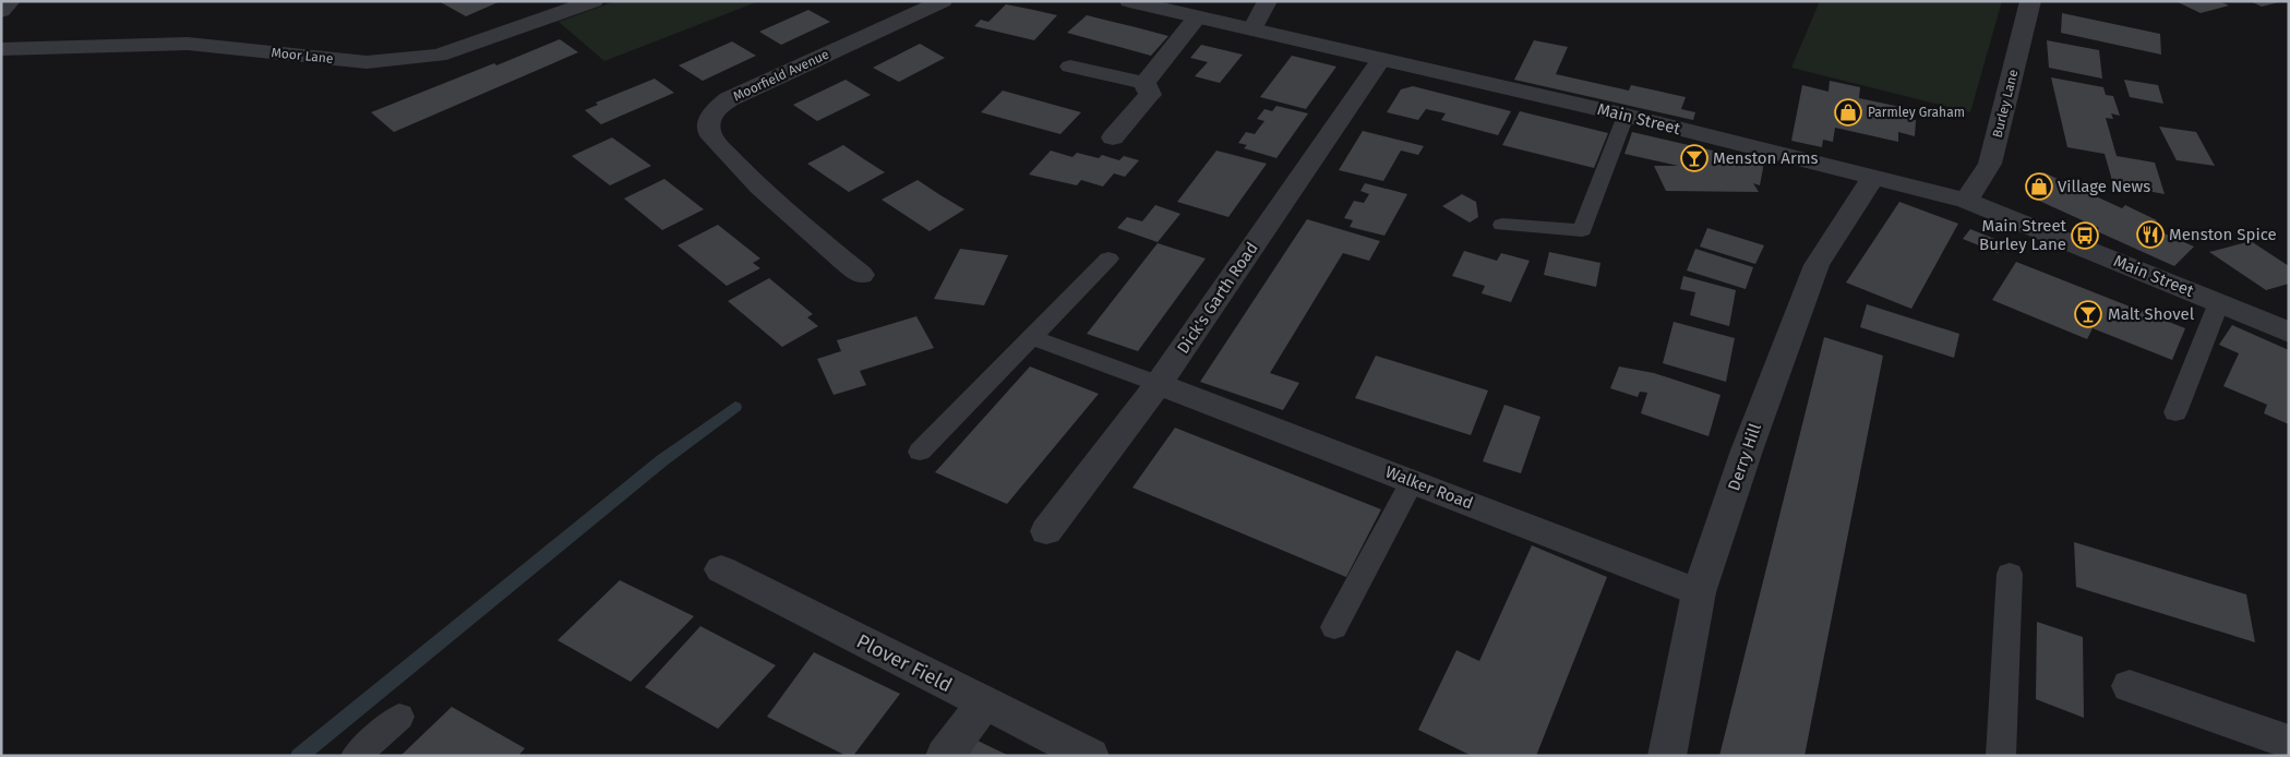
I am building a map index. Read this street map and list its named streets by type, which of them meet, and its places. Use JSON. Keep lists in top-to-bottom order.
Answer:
{
  "streets": {
    "street": [
      "Moor Lane",
      "Moorfield Avenue",
      "Burley Lane",
      "Main Street",
      "Dick's Garth Road",
      "Derry Hill",
      "Walker Road",
      "Plover Field"
    ]
  },
  "crossings": [
    ["Burley Lane", "Main Street"],
    ["Main Street", "Dick's Garth Road"],
    ["Main Street", "Derry Hill"],
    ["Dick's Garth Road", "Walker Road"],
    ["Derry Hill", "Walker Road"]
  ],
  "places": {
    "shop": ["Parmley Graham", "Village News"],
    "bar": ["Menston Arms", "Malt Shovel"],
    "restaurant": ["Menston Spice"],
    "bus stop": ["Main Street Burley Lane"]
  }
}
